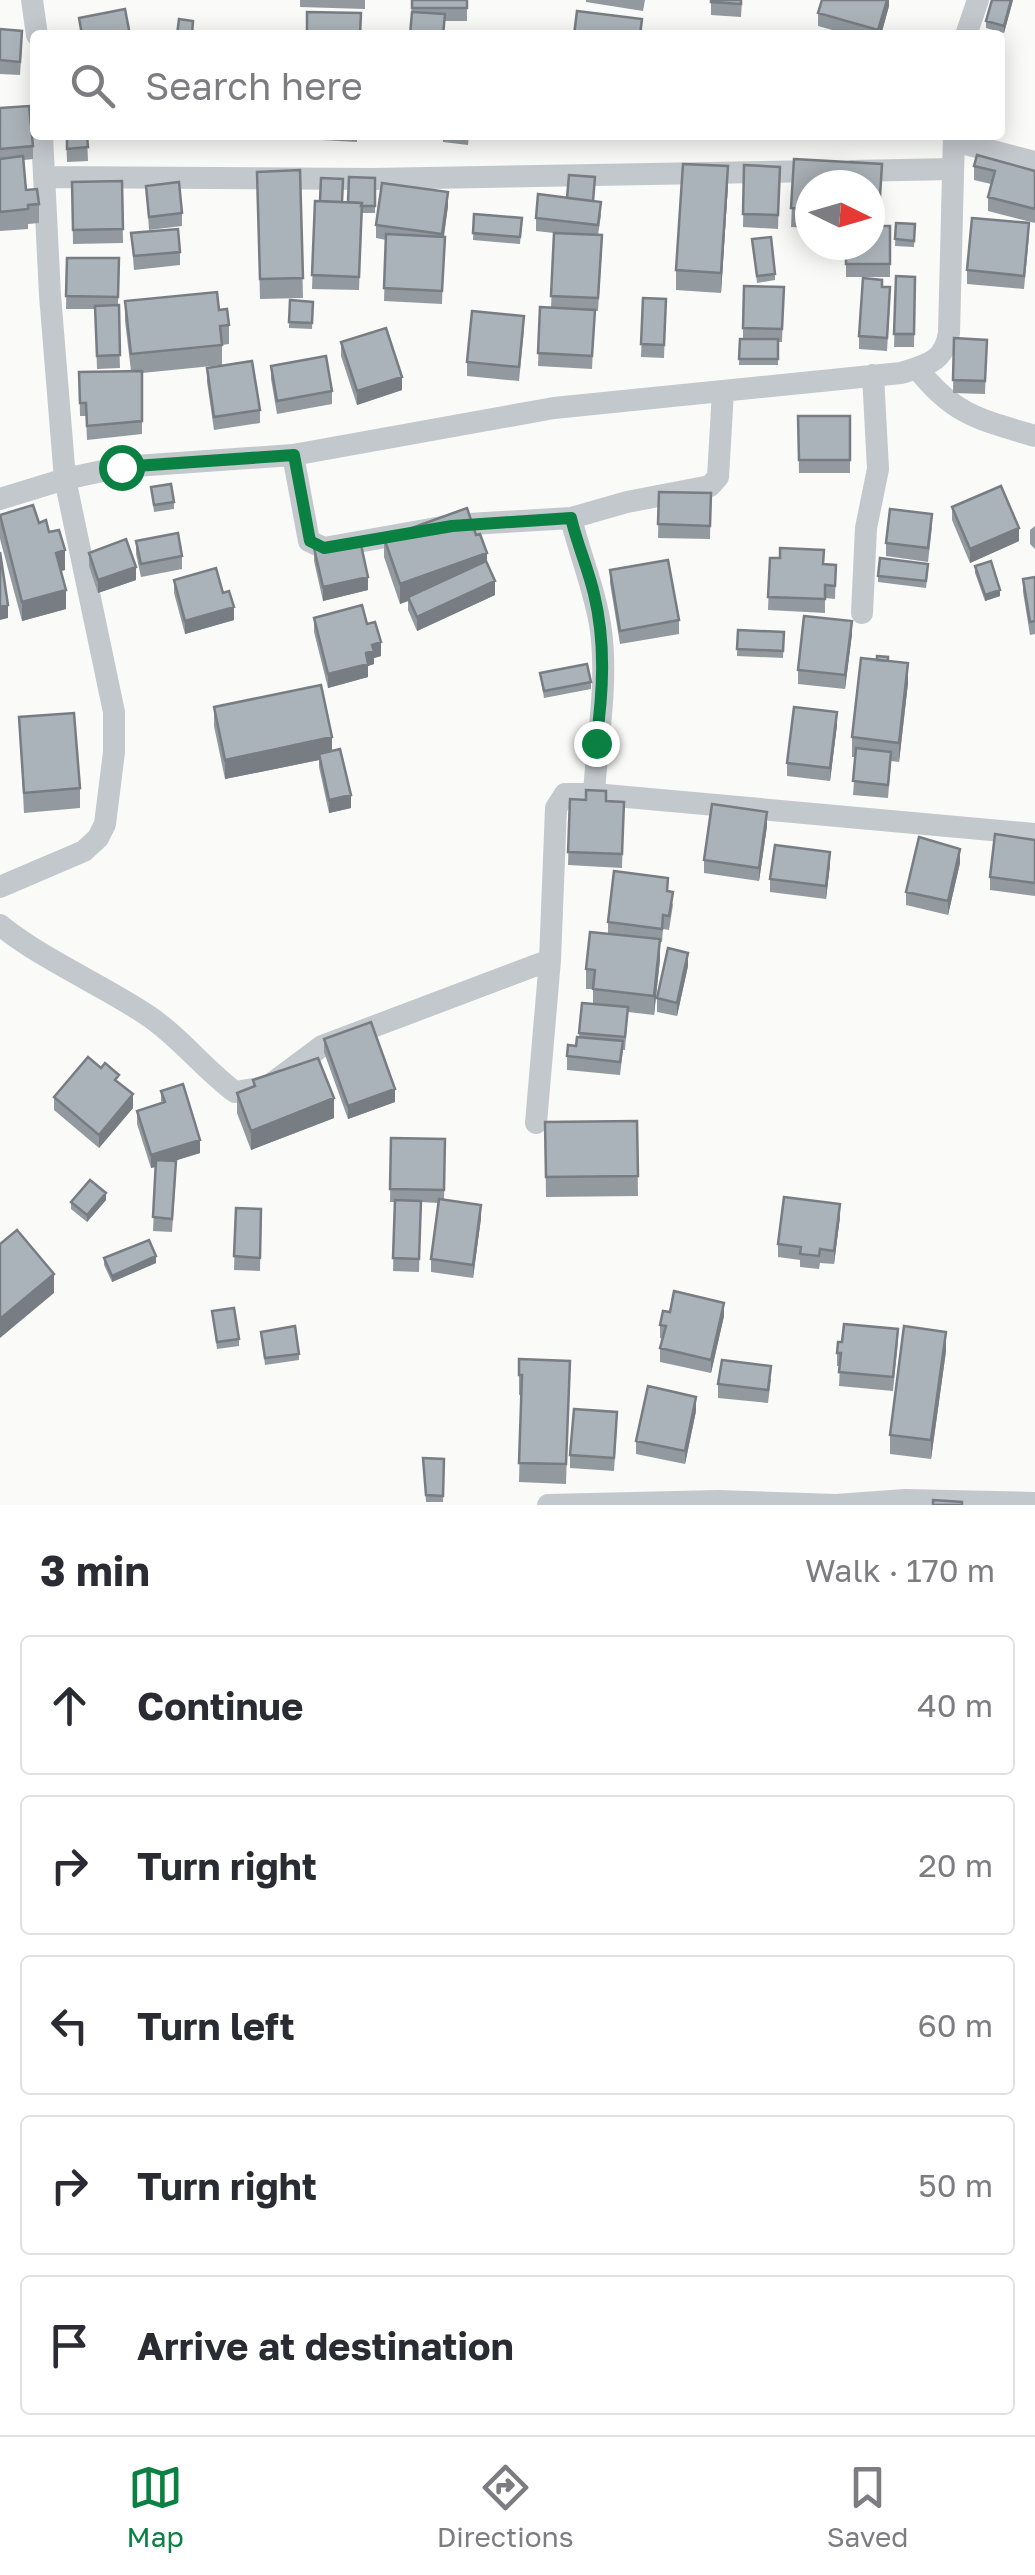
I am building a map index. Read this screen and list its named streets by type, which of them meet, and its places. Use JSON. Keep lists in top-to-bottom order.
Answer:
{
  "north": "right",
  "page": {
    "search": "Search here",
    "heading": ["3 min", "Walk · 170 m"],
    "list": [
      ["Continue", "40 m"],
      ["Turn right", "20 m"],
      ["Turn left", "60 m"],
      ["Turn right", "50 m"],
      "Arrive at destination"
    ],
    "nav": ["Map", "Directions", "Saved"]
  }
}
